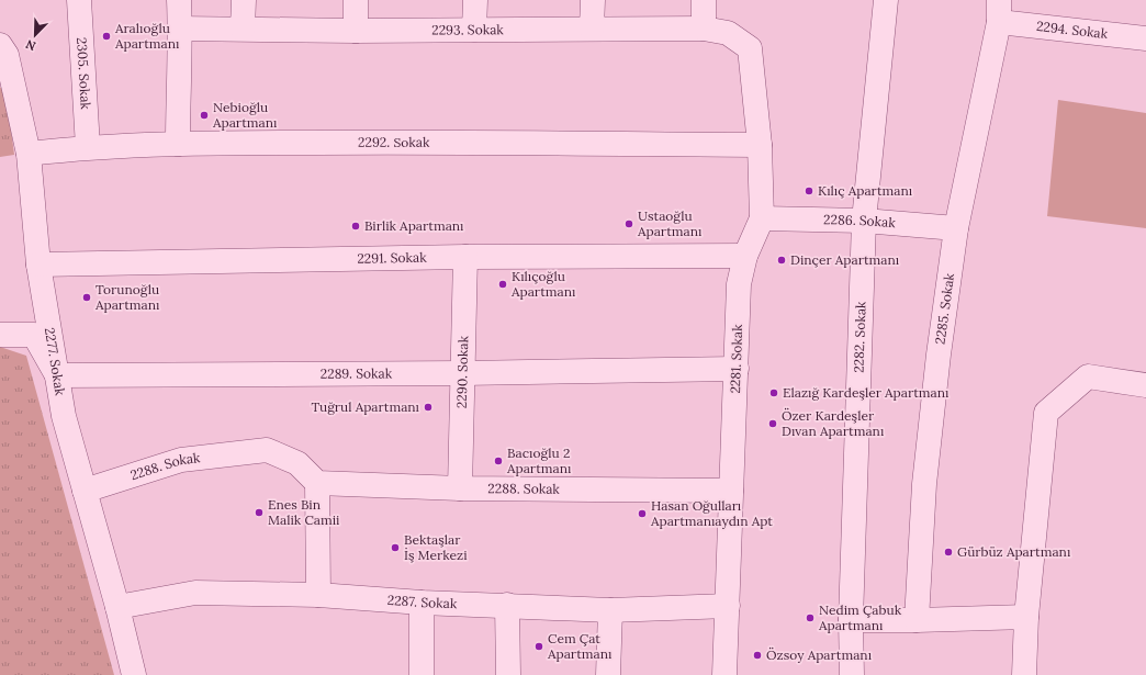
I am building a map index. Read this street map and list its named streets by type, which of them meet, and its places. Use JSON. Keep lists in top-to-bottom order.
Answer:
{
  "streets": {
    "street": [
      "2293. Sokak",
      "2294. Sokak",
      "2305. Sokak",
      "2292. Sokak",
      "2286. Sokak",
      "2291. Sokak",
      "2285. Sokak",
      "2282. Sokak",
      "2281. Sokak",
      "2277. Sokak",
      "2289. Sokak",
      "2290. Sokak",
      "2288. Sokak",
      "2287. Sokak"
    ]
  },
  "crossings": [
    ["2293. Sokak", "2281. Sokak"],
    ["2294. Sokak", "2285. Sokak"],
    ["2305. Sokak", "2292. Sokak"],
    ["2292. Sokak", "2281. Sokak"],
    ["2292. Sokak", "2277. Sokak"],
    ["2286. Sokak", "2285. Sokak"],
    ["2286. Sokak", "2282. Sokak"],
    ["2286. Sokak", "2281. Sokak"],
    ["2291. Sokak", "2281. Sokak"],
    ["2291. Sokak", "2277. Sokak"],
    ["2291. Sokak", "2290. Sokak"],
    ["2281. Sokak", "2289. Sokak"],
    ["2281. Sokak", "2288. Sokak"],
    ["2281. Sokak", "2287. Sokak"],
    ["2277. Sokak", "2289. Sokak"],
    ["2277. Sokak", "2288. Sokak"],
    ["2277. Sokak", "2287. Sokak"],
    ["2289. Sokak", "2290. Sokak"],
    ["2290. Sokak", "2288. Sokak"]
  ],
  "places": [
    "Aralıoğlu Apartmanı",
    "Nebioğlu Apartmanı",
    "Kılıç Apartmanı",
    "Ustaoğlu Apartmanı",
    "Birlik Apartmanı",
    "Dinçer Apartmanı",
    "Kılıçoğlu Apartmanı",
    "Torunoğlu Apartmanı",
    "Elazığ Kardeşler Apartmanı",
    "Tuğrul Apartmanı",
    "Özer Kardeşler Dıvan Apartmanı",
    "Bacıoğlu 2 Apartmanı",
    "Enes Bin Malik Camii",
    "Hasan Oğulları Apartmanıaydın Apt",
    "Bektaşlar İş Merkezi",
    "Gürbüz Apartmanı",
    "Nedim Çabuk Apartmanı",
    "Cem Çat Apartmanı",
    "Özsoy Apartmanı"
  ],
  "north": "bottom left"
}
